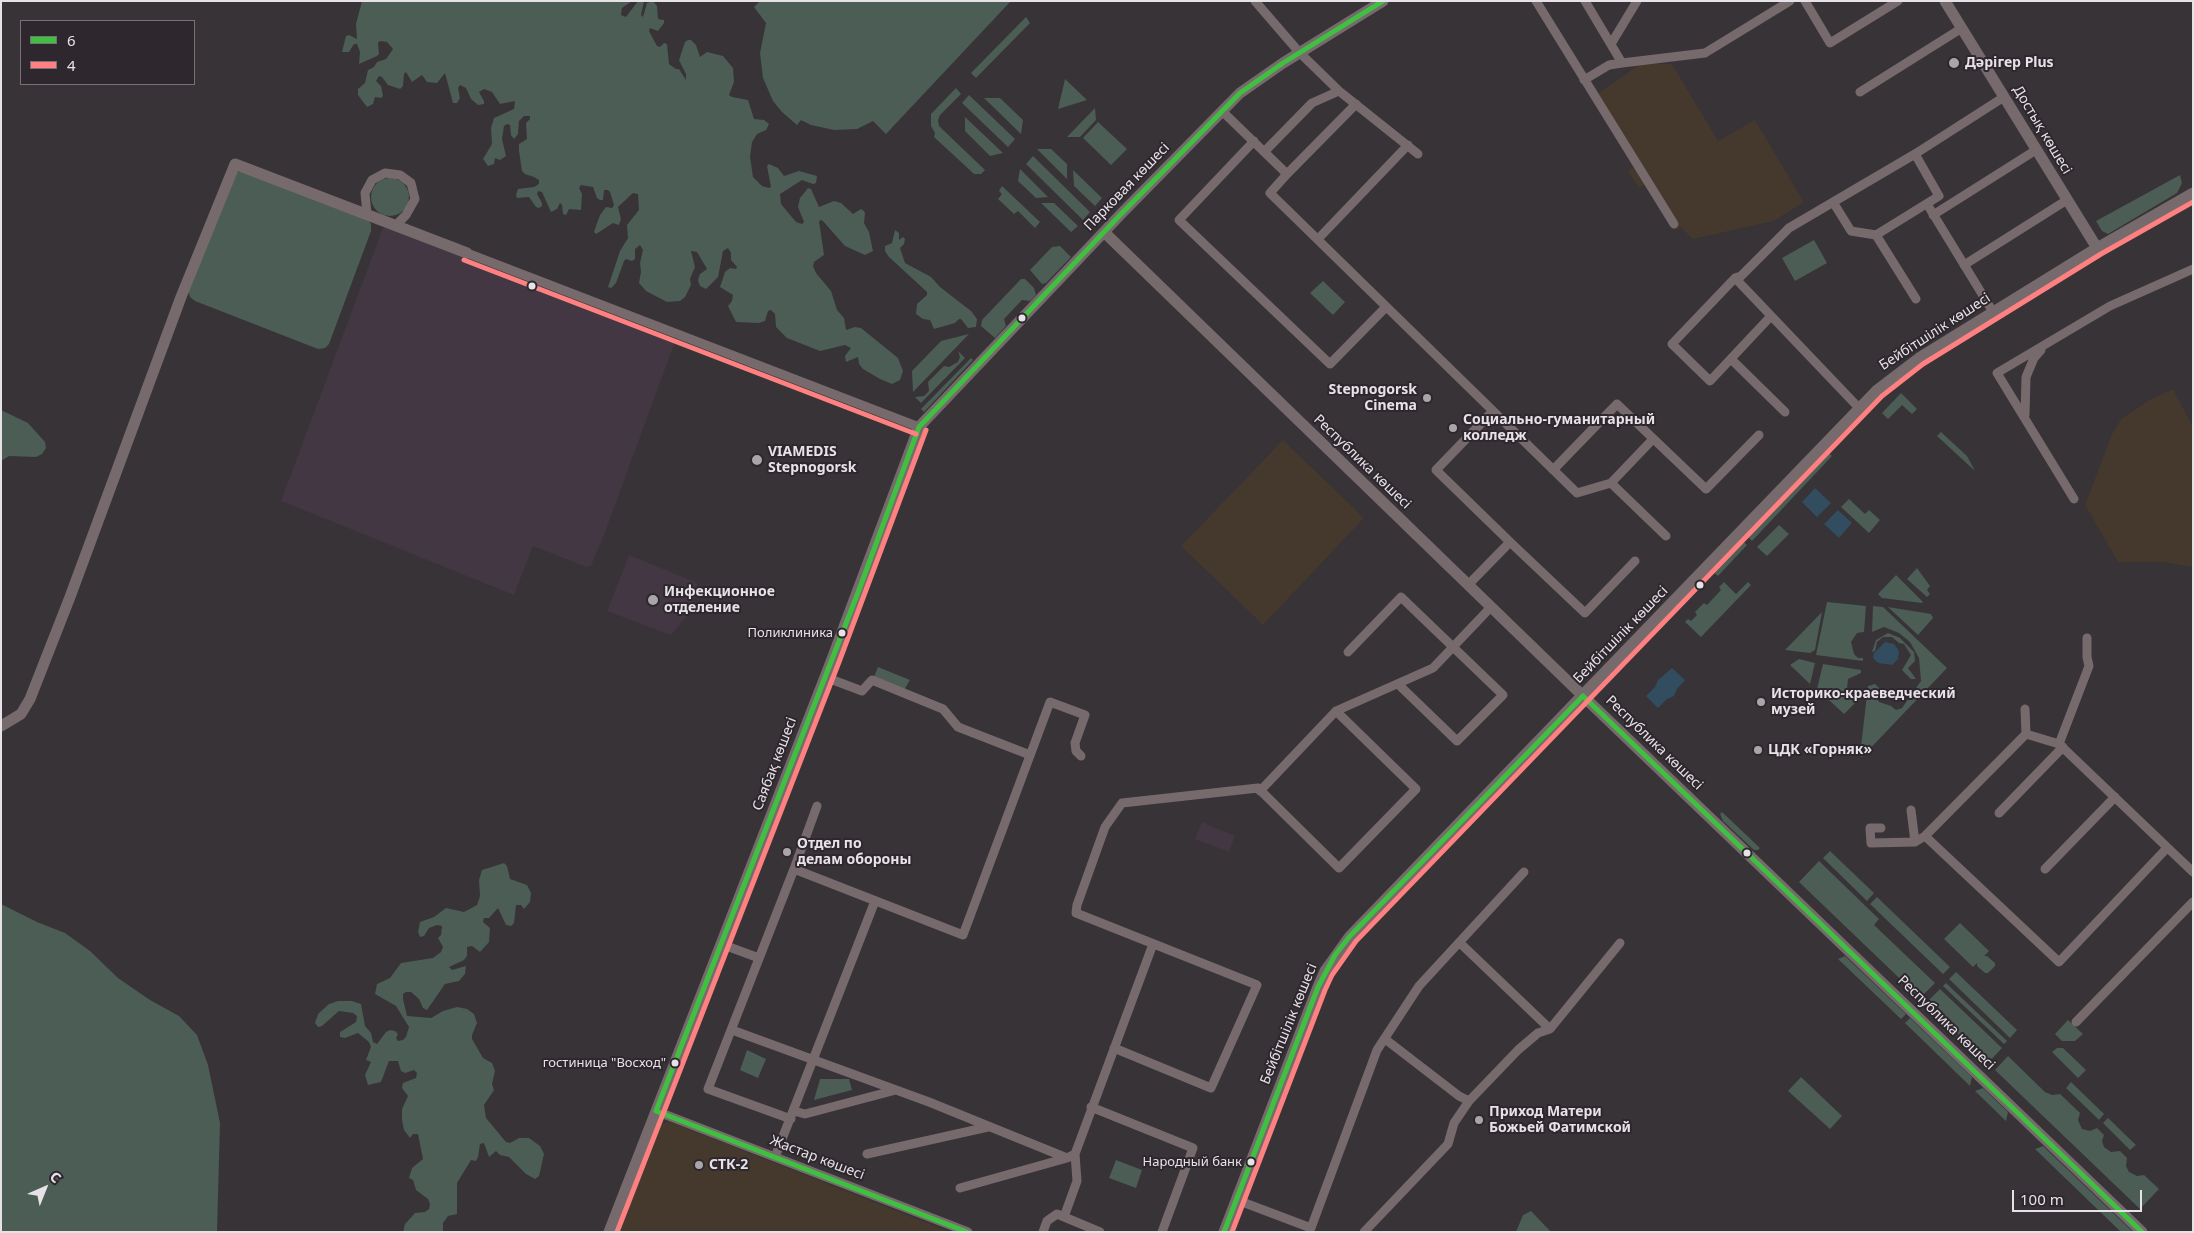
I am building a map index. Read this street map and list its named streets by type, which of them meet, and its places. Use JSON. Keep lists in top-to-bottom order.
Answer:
{
  "streets": {
    "street": [
      "Достық көшесі",
      "Парковая көшесі",
      "Бейбітшілік көшесі",
      "Республика көшесі",
      "Саябақ көшесі",
      "Жастар көшесі"
    ]
  },
  "crossings": [
    ["Достық көшесі", "Бейбітшілік көшесі"],
    ["Парковая көшесі", "Республика көшесі"],
    ["Парковая көшесі", "Саябақ көшесі"],
    ["Бейбітшілік көшесі", "Республика көшесі"],
    ["Саябақ көшесі", "Жастар көшесі"]
  ],
  "places": [
    "Дәрігер Plus",
    "Stepnogorsk Cinema",
    "Социально-гуманитарный колледж",
    "VIAMEDIS Stepnogorsk",
    "Инфекционное отделение",
    "Поликлиника",
    "Историко-краеведческий музей",
    "ЦДК «Горняк»",
    "Отдел по делам обороны",
    "гостиница \"Восход\"",
    "Приход Матери Божьей Фатимской",
    "Народный банк",
    "СТК-2"
  ],
  "lines": ["transit line 6", "transit line 4"],
  "legend": ["6", "4"],
  "scale_bar": "100 m",
  "north": "top right"
}
